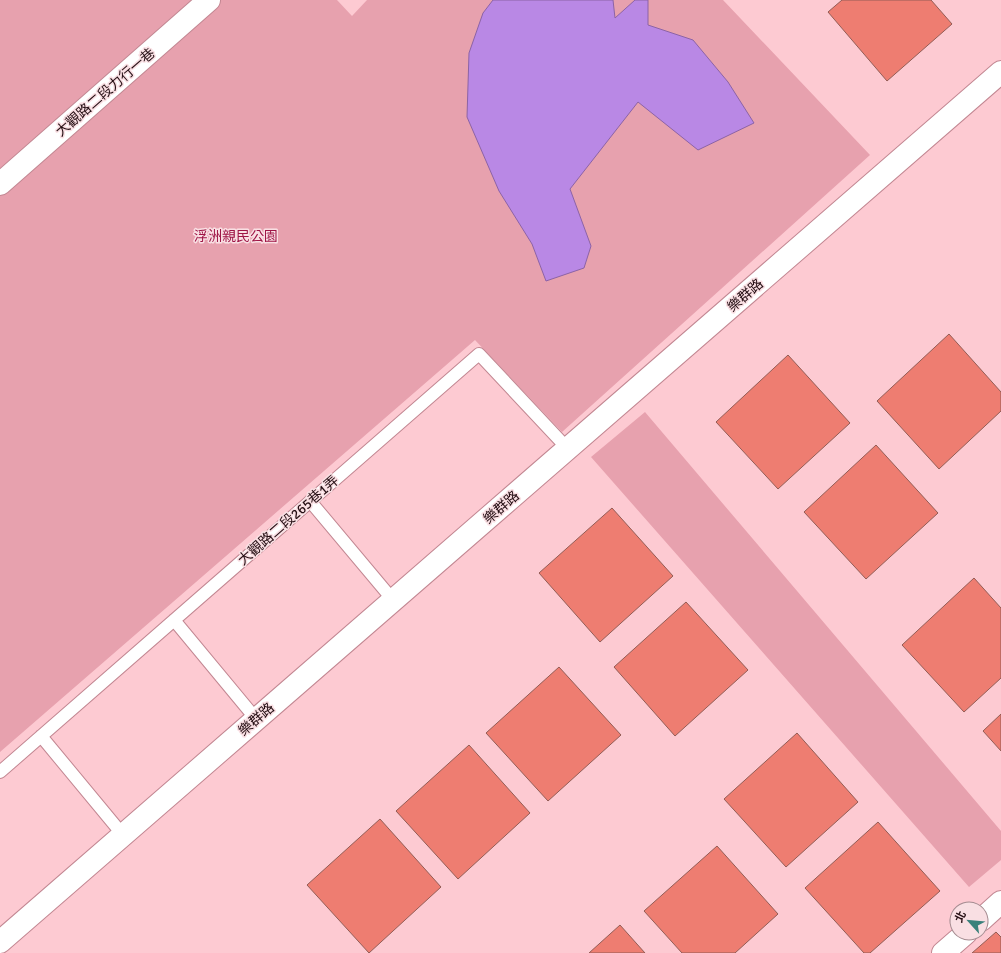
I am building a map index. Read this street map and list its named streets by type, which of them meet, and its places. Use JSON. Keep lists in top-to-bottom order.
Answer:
{
  "streets": {
    "street": ["大觀路二段力行一巷", "樂群路"],
    "lane": ["大觀路二段265巷1弄"]
  },
  "crossings": [
    ["樂群路", "大觀路二段265巷1弄"]
  ],
  "parks": ["浮洲親民公園"],
  "north": "top left"
}
